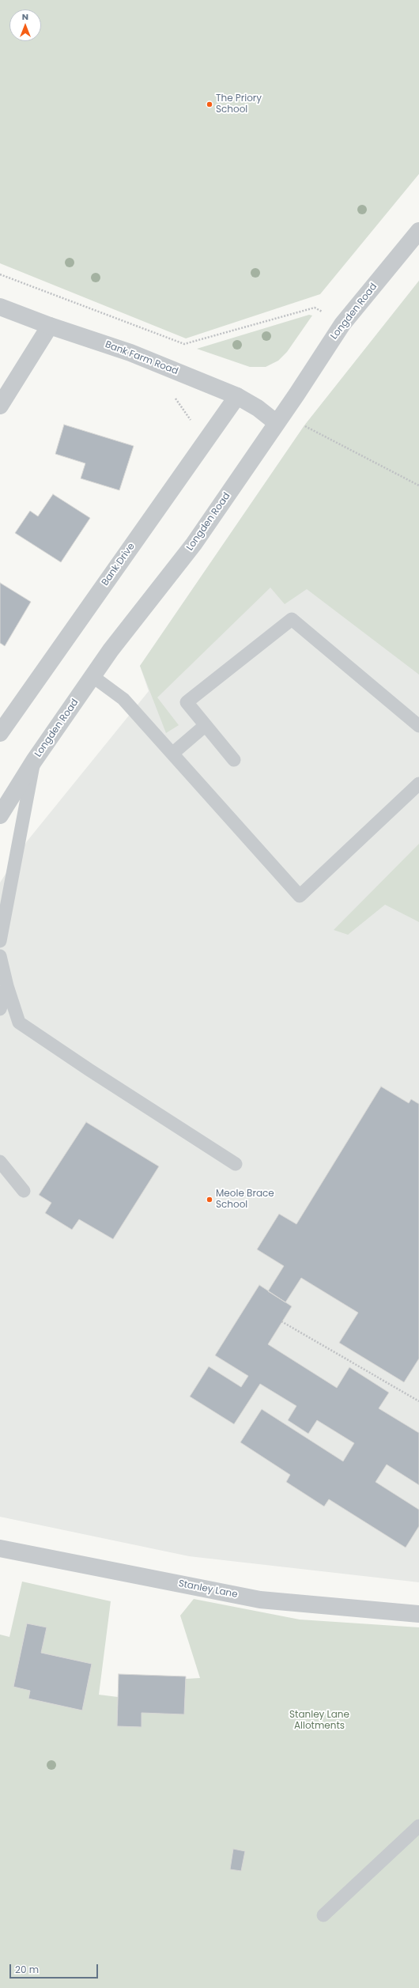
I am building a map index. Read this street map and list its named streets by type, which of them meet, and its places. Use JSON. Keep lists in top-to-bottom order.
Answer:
{
  "streets": {
    "street": [
      "Longden Road",
      "Bank Farm Road",
      "Bank Drive",
      "Stanley Lane"
    ]
  },
  "crossings": [
    ["Longden Road", "Bank Farm Road"],
    ["Bank Farm Road", "Bank Drive"]
  ],
  "parks": ["Stanley Lane Allotments"],
  "places": ["The Priory School", "Meole Brace School"],
  "scale_bar": "20 m",
  "north": "top"
}
